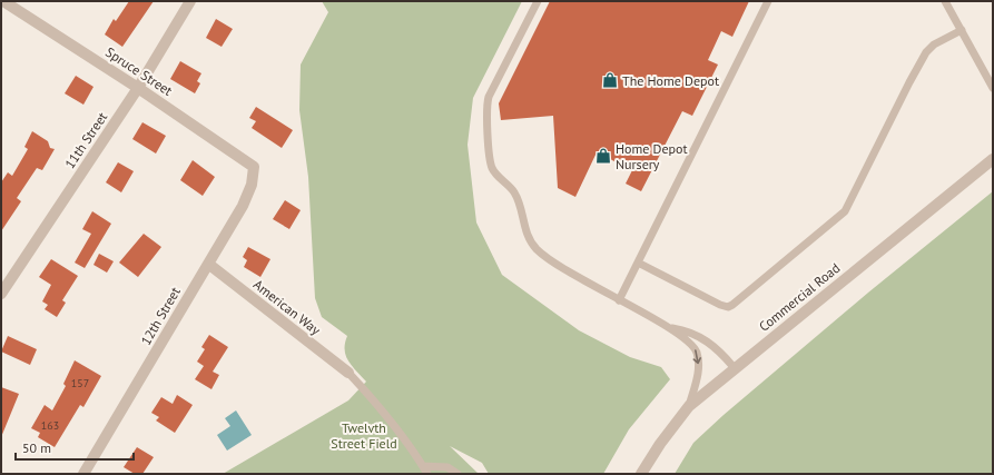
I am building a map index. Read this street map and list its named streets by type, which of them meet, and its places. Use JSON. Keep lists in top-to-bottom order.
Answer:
{
  "streets": {
    "street": [
      "Spruce Street",
      "11th Street",
      "Commercial Road",
      "American Way",
      "12th Street"
    ]
  },
  "crossings": [
    ["Spruce Street", "11th Street"],
    ["Spruce Street", "12th Street"],
    ["American Way", "12th Street"]
  ],
  "parks": ["Twelvth Street Field"],
  "places": {
    "shop": ["The Home Depot", "Home Depot Nursery"]
  },
  "house_numbers": ["157", "163"],
  "scale_bar": "50 m"
}
